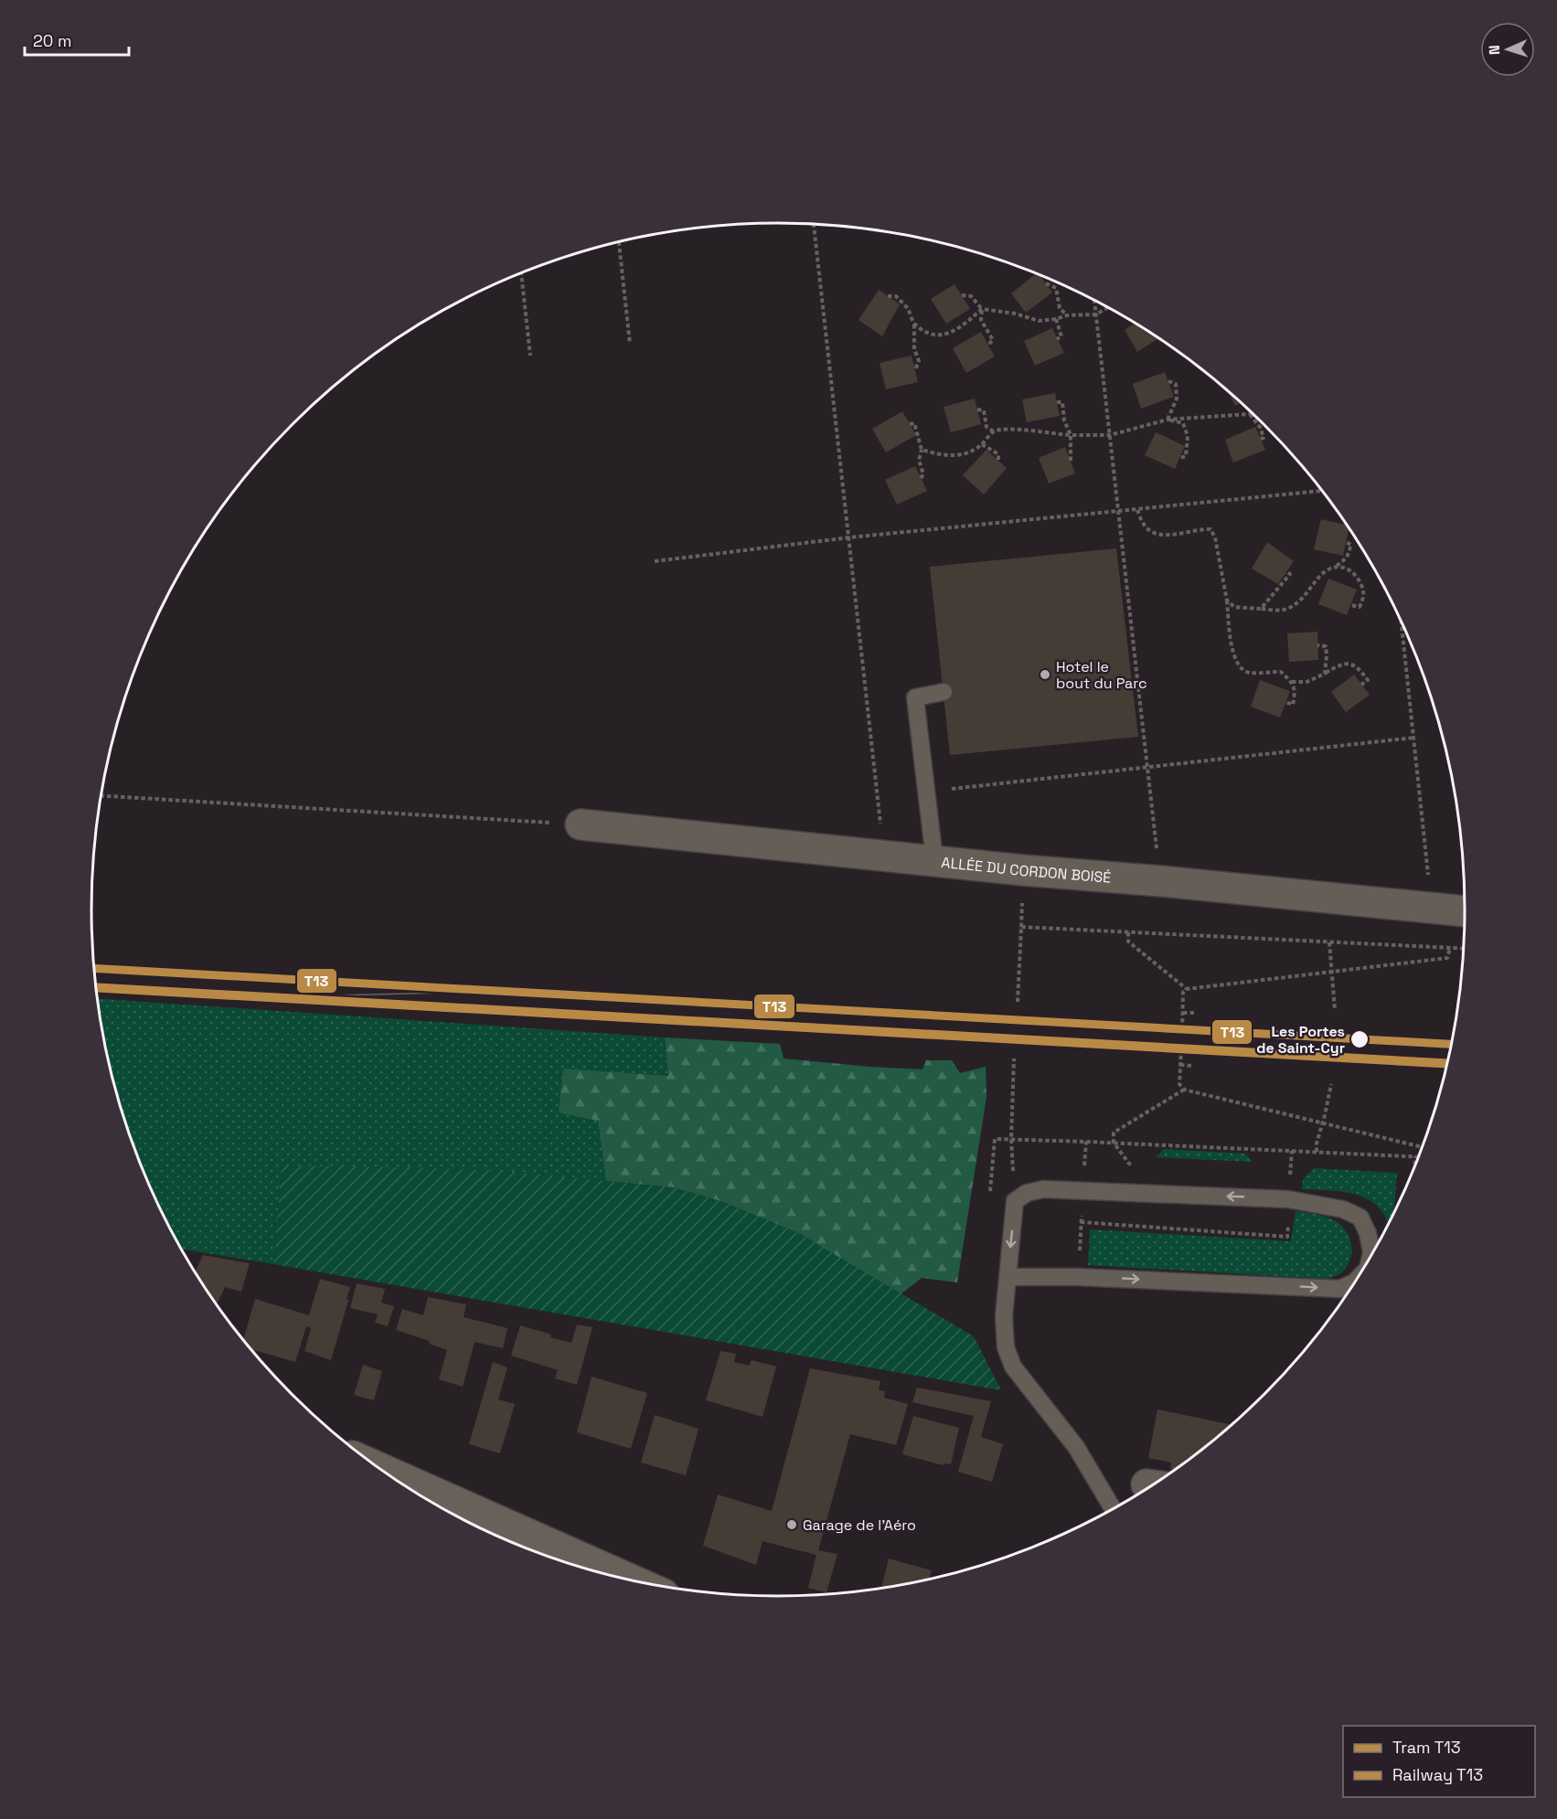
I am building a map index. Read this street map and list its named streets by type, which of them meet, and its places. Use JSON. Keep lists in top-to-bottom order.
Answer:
{
  "streets": {
    "street": ["ALLÉE DU CORDON BOISÉ"]
  },
  "places": ["Hotel le bout du Parc", "Les Portes de Saint-Cyr", "Garage de l’Aéro"],
  "lines": ["tram line T13", "rail line T13"],
  "legend": ["Tram T13", "Railway T13"],
  "scale_bar": "20 m",
  "north": "left"
}
